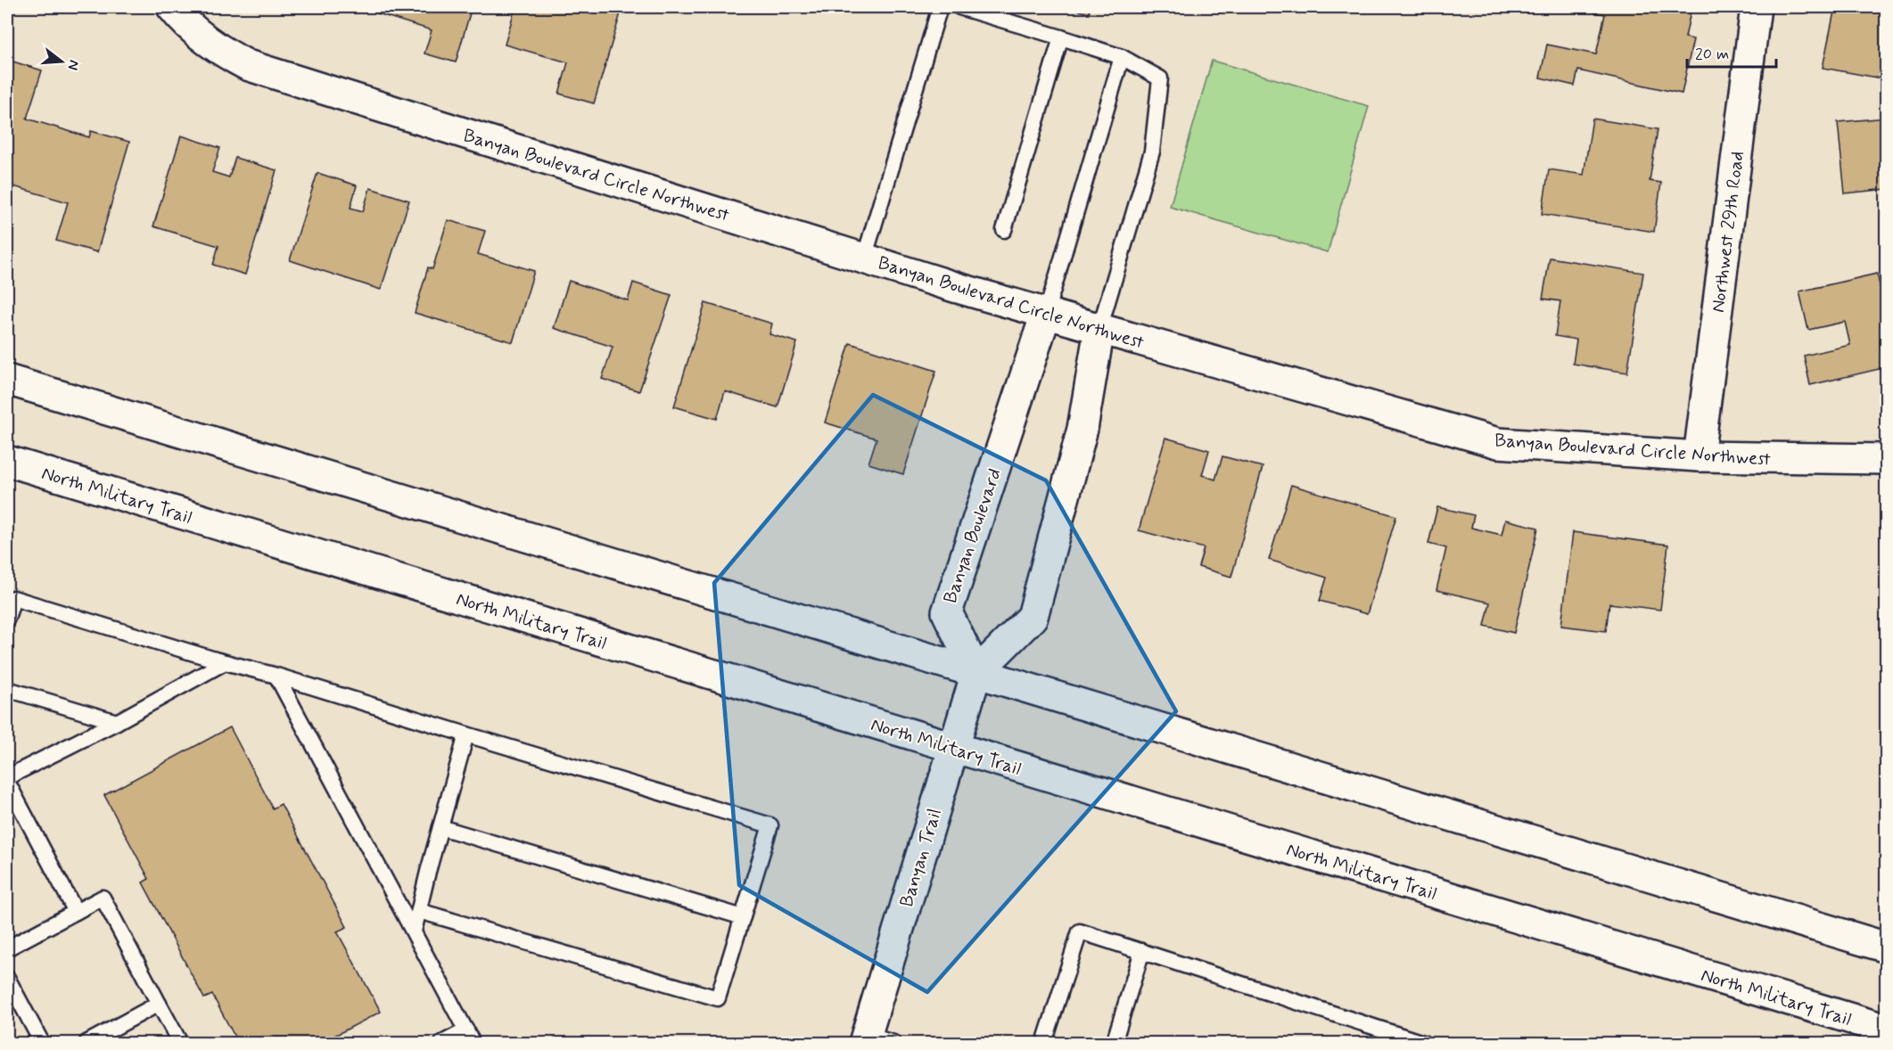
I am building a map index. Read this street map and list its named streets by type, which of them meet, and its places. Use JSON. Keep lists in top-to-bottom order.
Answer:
{
  "streets": {
    "main road": [
      "Banyan Boulevard Circle Northwest",
      "Northwest 29th Road",
      "North Military Trail",
      "Banyan Boulevard",
      "Banyan Trail"
    ]
  },
  "crossings": [
    ["Banyan Boulevard Circle Northwest", "Northwest 29th Road"],
    ["Banyan Boulevard Circle Northwest", "Banyan Boulevard"],
    ["North Military Trail", "Banyan Trail"],
    ["Banyan Boulevard", "Banyan Trail"]
  ],
  "scale_bar": "20 m",
  "north": "right"
}
